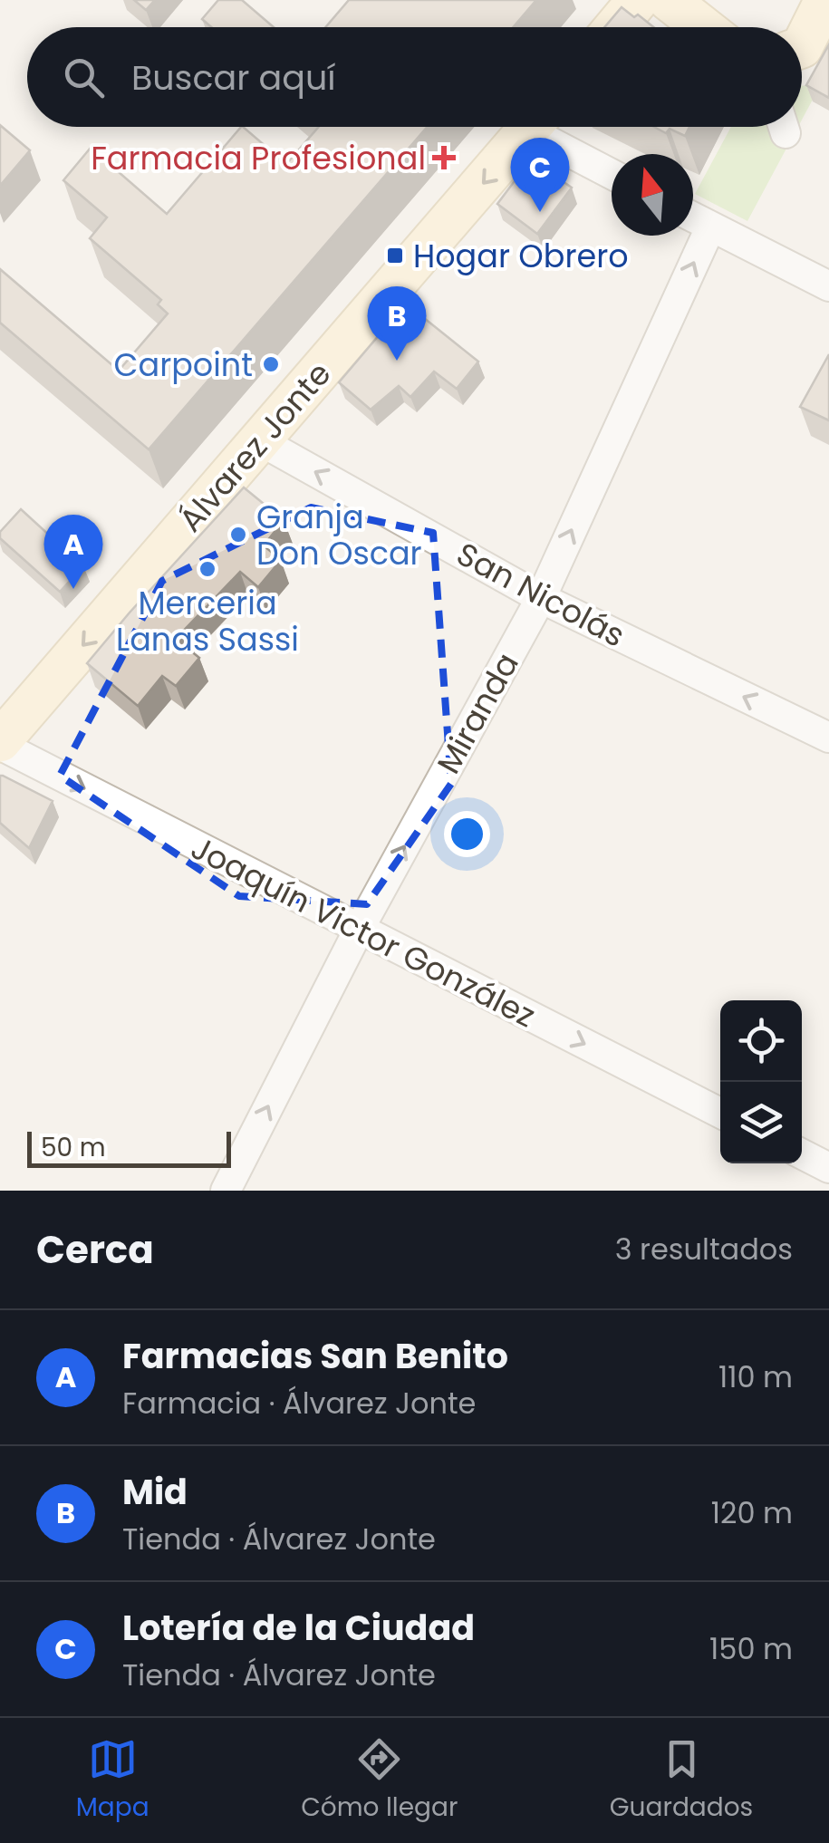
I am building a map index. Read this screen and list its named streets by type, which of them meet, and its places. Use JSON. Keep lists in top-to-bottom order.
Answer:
{
  "streets": {
    "street": [
      "Álvarez Jonte",
      "San Nicolás",
      "Miranda",
      "Joaquín Victor González"
    ]
  },
  "crossings": [
    ["Álvarez Jonte", "San Nicolás"],
    ["Álvarez Jonte", "Joaquín Victor González"],
    ["San Nicolás", "Miranda"],
    ["Miranda", "Joaquín Victor González"]
  ],
  "one_way": [
    "Álvarez Jonte",
    "San Nicolás",
    "Miranda",
    "Joaquín Victor González"
  ],
  "places": {
    "health": ["Farmacia Profesional"],
    "transit": ["Hogar Obrero"],
    "other": ["Carpoint", "Granja Don Oscar", "Merceria Lanas Sassi"]
  },
  "scale_bar": "50 m",
  "north": "top",
  "page": {
    "search": "Buscar aquí",
    "pins": ["C", "B", "A"],
    "scale": "50 m",
    "heading": ["Cerca", "3 resultados"],
    "list": [
      {
        "mark": "A",
        "name": "Farmacias San Benito",
        "note": "Farmacia · Álvarez Jonte",
        "value": "110 m"
      },
      {
        "mark": "B",
        "name": "Mid",
        "note": "Tienda · Álvarez Jonte",
        "value": "120 m"
      },
      {
        "mark": "C",
        "name": "Lotería de la Ciudad",
        "note": "Tienda · Álvarez Jonte",
        "value": "150 m"
      }
    ],
    "nav": ["Mapa", "Cómo llegar", "Guardados"]
  }
}
